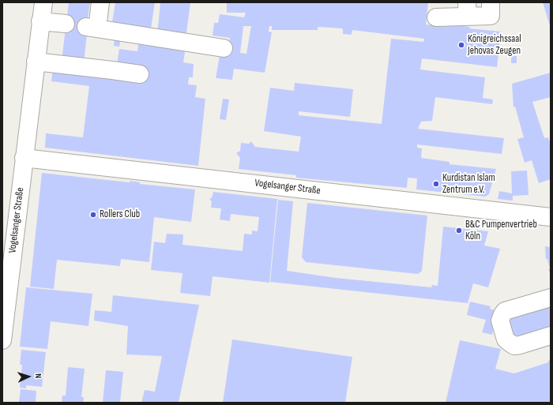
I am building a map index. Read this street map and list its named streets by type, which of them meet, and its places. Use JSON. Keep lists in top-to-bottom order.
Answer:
{
  "streets": {
    "street": ["Vogelsanger Straße"]
  },
  "places": [
    "Königreichssaal Jehovas Zeugen",
    "Kurdistan Islam Zentrum e.V.",
    "Rollers Club",
    "B&C Pumpenvertrieb Köln"
  ],
  "north": "right"
}
